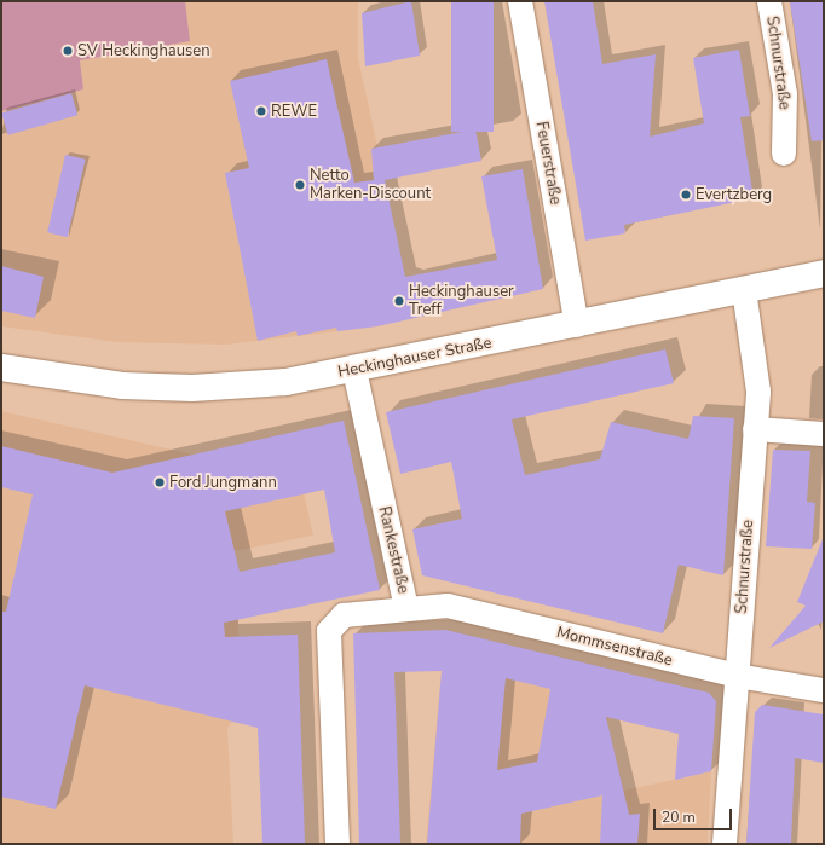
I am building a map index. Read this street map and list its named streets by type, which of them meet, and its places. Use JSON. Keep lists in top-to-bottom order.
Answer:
{
  "streets": {
    "main road": ["Heckinghauser Straße"],
    "street": [
      "Schnurstraße",
      "Feuerstraße",
      "Rankestraße",
      "Mommsenstraße"
    ]
  },
  "crossings": [
    ["Schnurstraße", "Heckinghauser Straße"],
    ["Schnurstraße", "Mommsenstraße"],
    ["Feuerstraße", "Heckinghauser Straße"],
    ["Heckinghauser Straße", "Rankestraße"],
    ["Rankestraße", "Mommsenstraße"]
  ],
  "places": [
    "SV Heckinghausen",
    "REWE",
    "Netto Marken-Discount",
    "Evertzberg",
    "Heckinghauser Treff",
    "Ford Jungmann"
  ],
  "scale_bar": "20 m"
}
